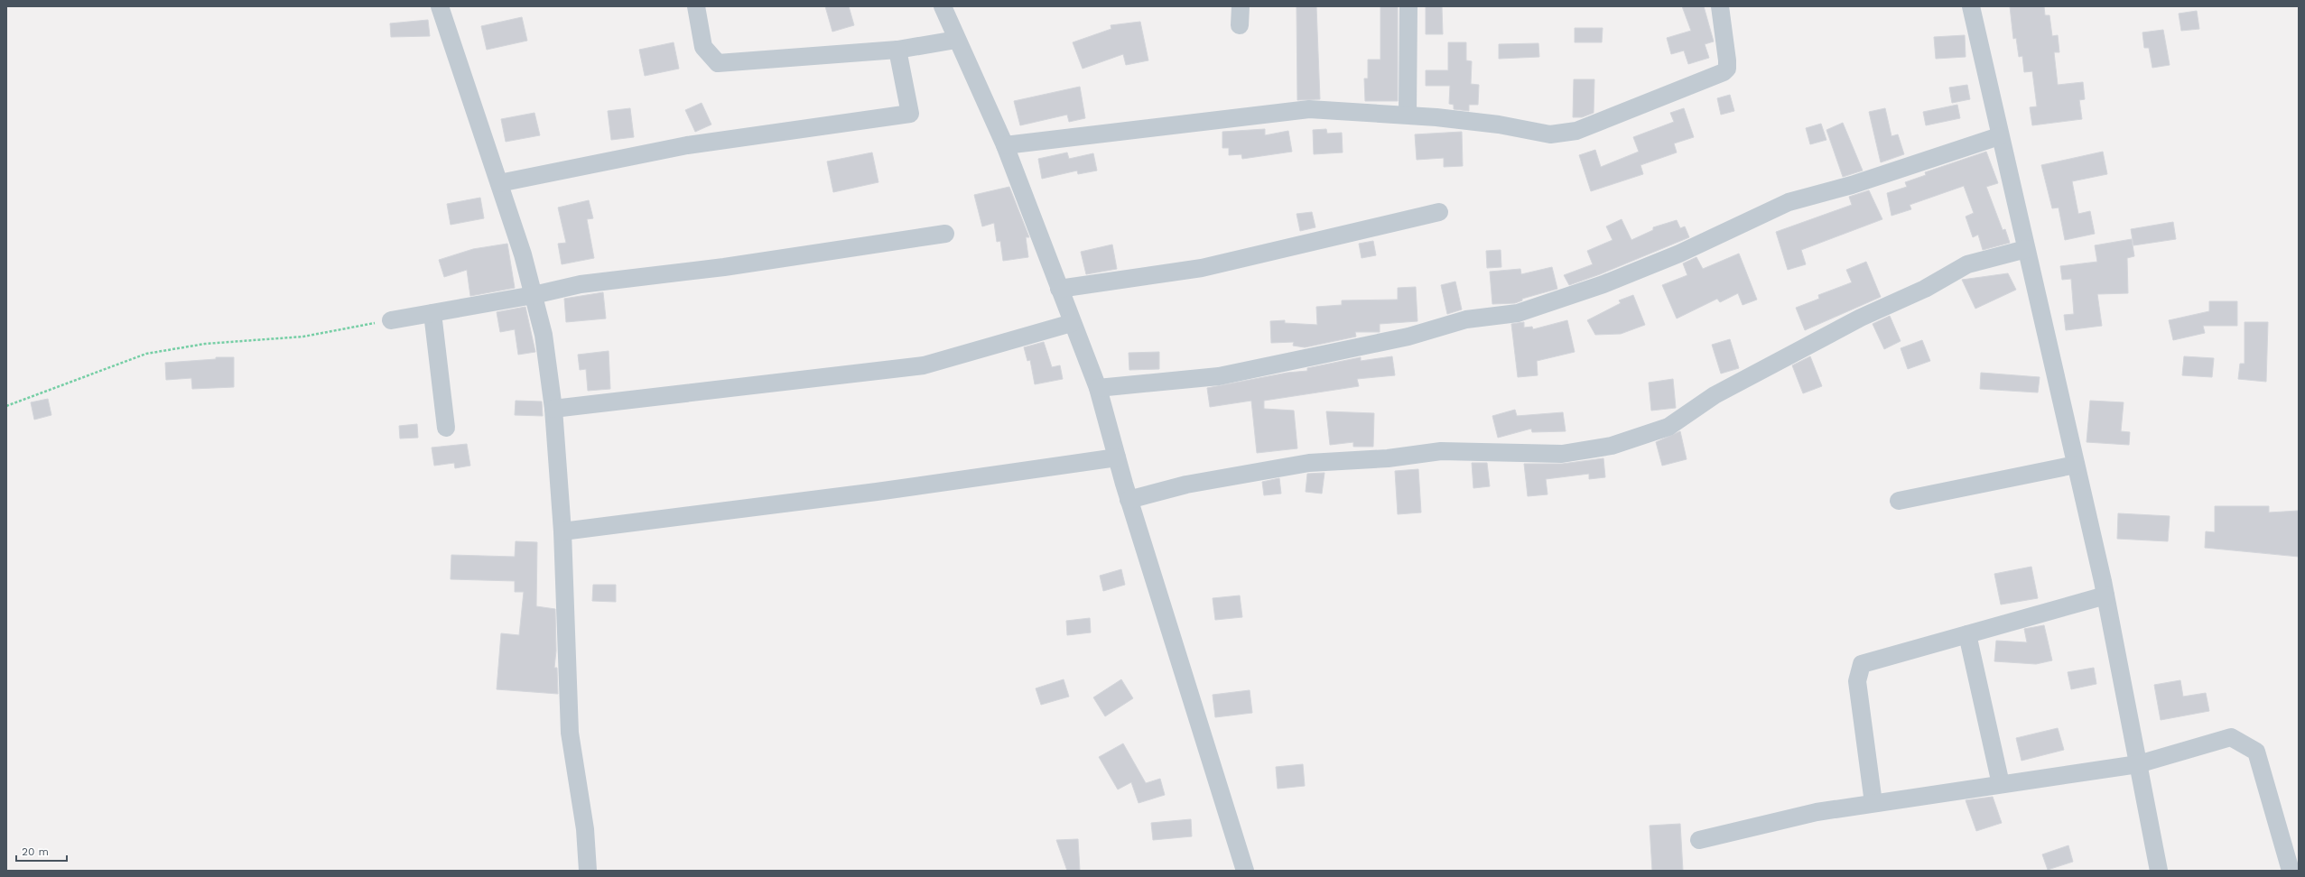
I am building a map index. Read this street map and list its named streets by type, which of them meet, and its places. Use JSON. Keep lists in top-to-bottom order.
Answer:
{
  "scale_bar": "20 m"
}
